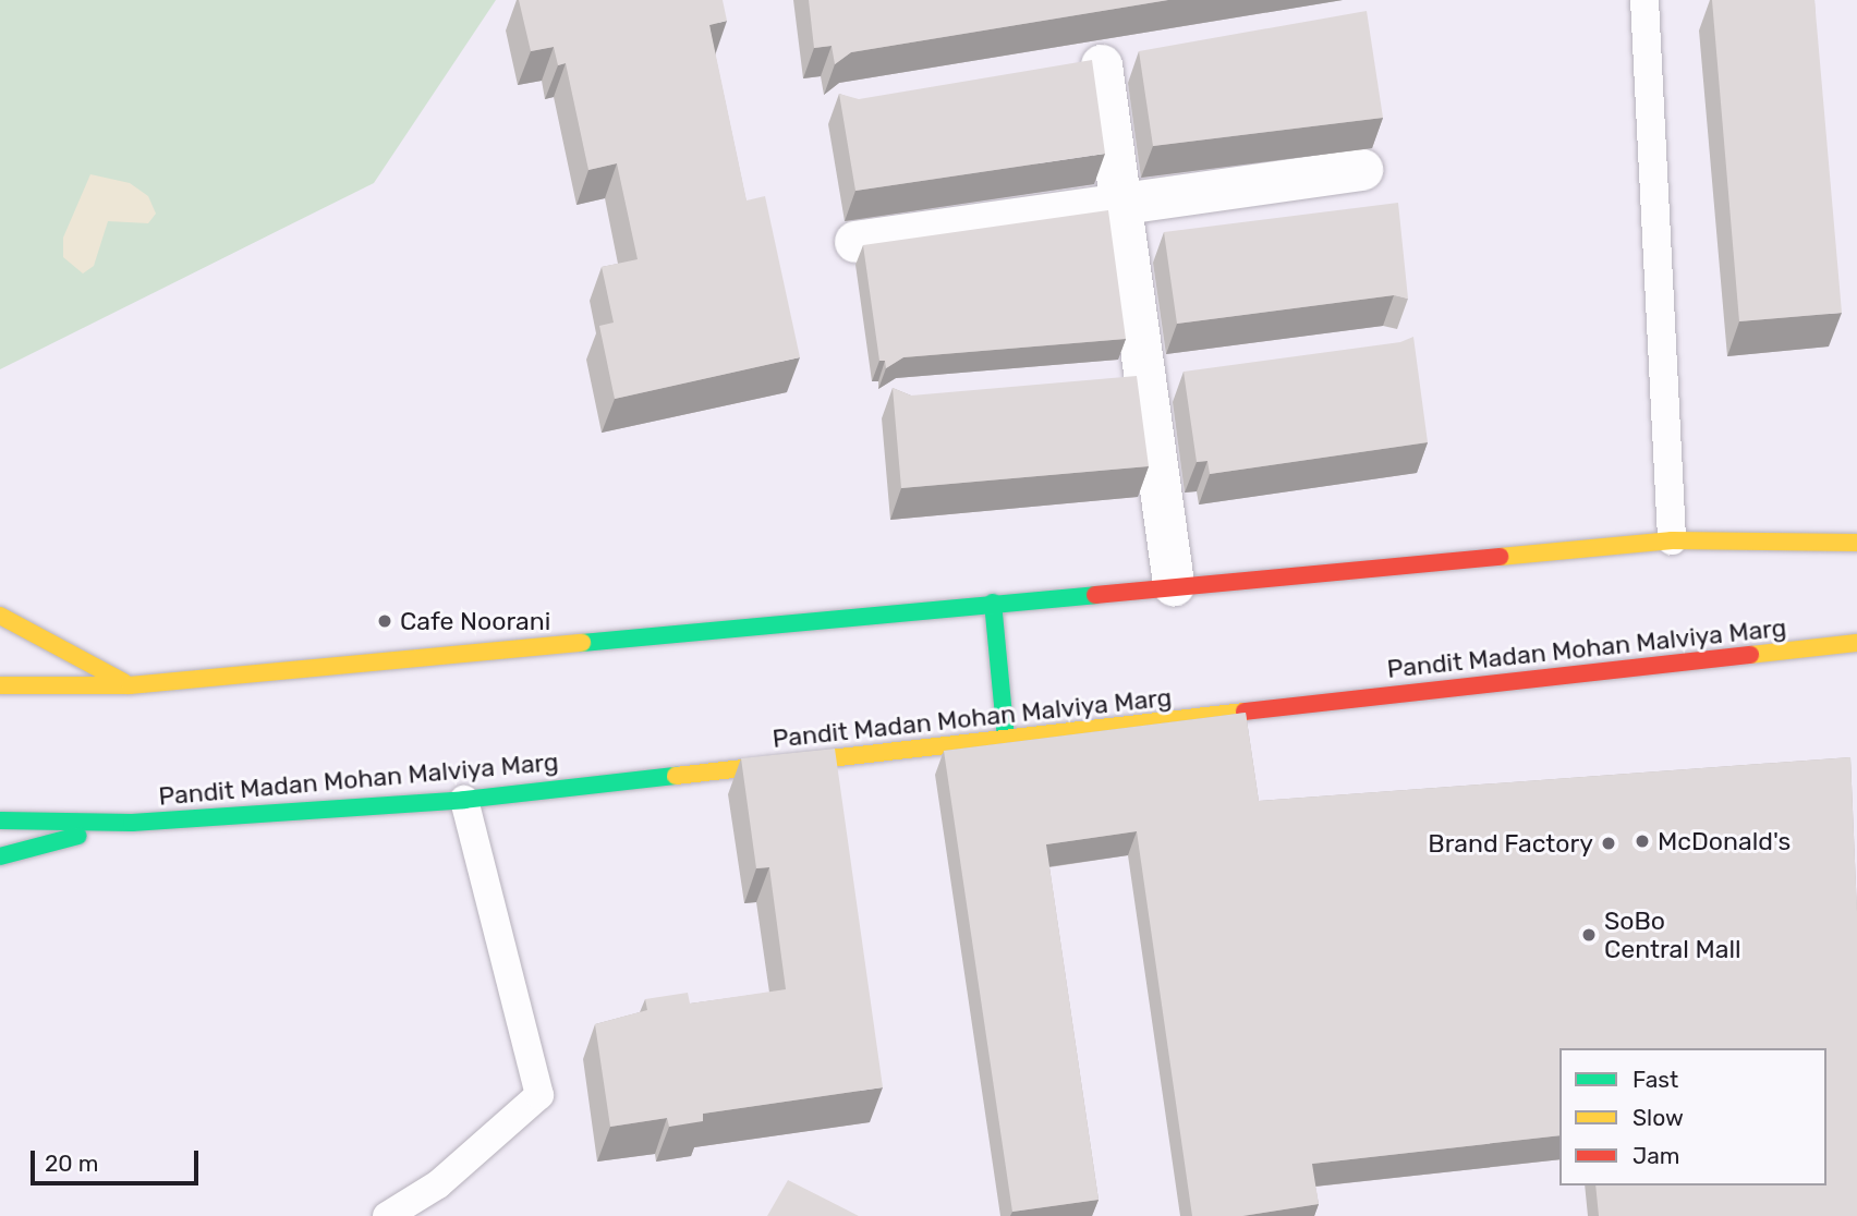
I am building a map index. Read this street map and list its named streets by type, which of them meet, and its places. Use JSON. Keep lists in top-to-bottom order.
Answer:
{
  "streets": {
    "main road": ["Pandit Madan Mohan Malviya Marg"]
  },
  "places": [
    "Cafe Noorani",
    "McDonald's",
    "Brand Factory",
    "SoBo Central Mall"
  ],
  "legend": ["Fast", "Slow", "Jam"],
  "scale_bar": "20 m"
}
